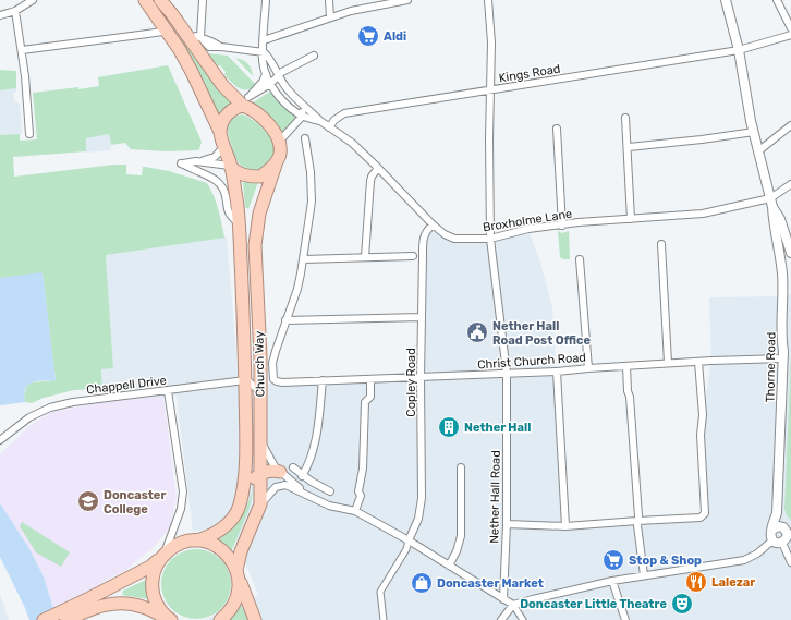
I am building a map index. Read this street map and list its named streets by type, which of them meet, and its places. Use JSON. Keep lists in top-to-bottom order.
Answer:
{
  "streets": {
    "highway": ["Church Way"],
    "street": [
      "Kings Road",
      "Broxholme Lane",
      "Christ Church Road",
      "Thorne Road",
      "Copley Road",
      "Chappell Drive",
      "Nether Hall Road"
    ]
  },
  "crossings": [
    ["Kings Road", "Broxholme Lane"],
    ["Kings Road", "Thorne Road"],
    ["Kings Road", "Nether Hall Road"],
    ["Broxholme Lane", "Thorne Road"],
    ["Broxholme Lane", "Copley Road"],
    ["Broxholme Lane", "Nether Hall Road"],
    ["Christ Church Road", "Thorne Road"],
    ["Christ Church Road", "Copley Road"],
    ["Christ Church Road", "Nether Hall Road"],
    ["Church Way", "Chappell Drive"]
  ],
  "places": {
    "supermarket": ["Aldi", "Stop & Shop"],
    "public building": ["Nether Hall Road Post Office"],
    "building": ["Nether Hall"],
    "school or university": ["Doncaster College"],
    "restaurant": ["Lalezar"],
    "shop": ["Doncaster Market"],
    "theatre": ["Doncaster Little Theatre"]
  }
}
